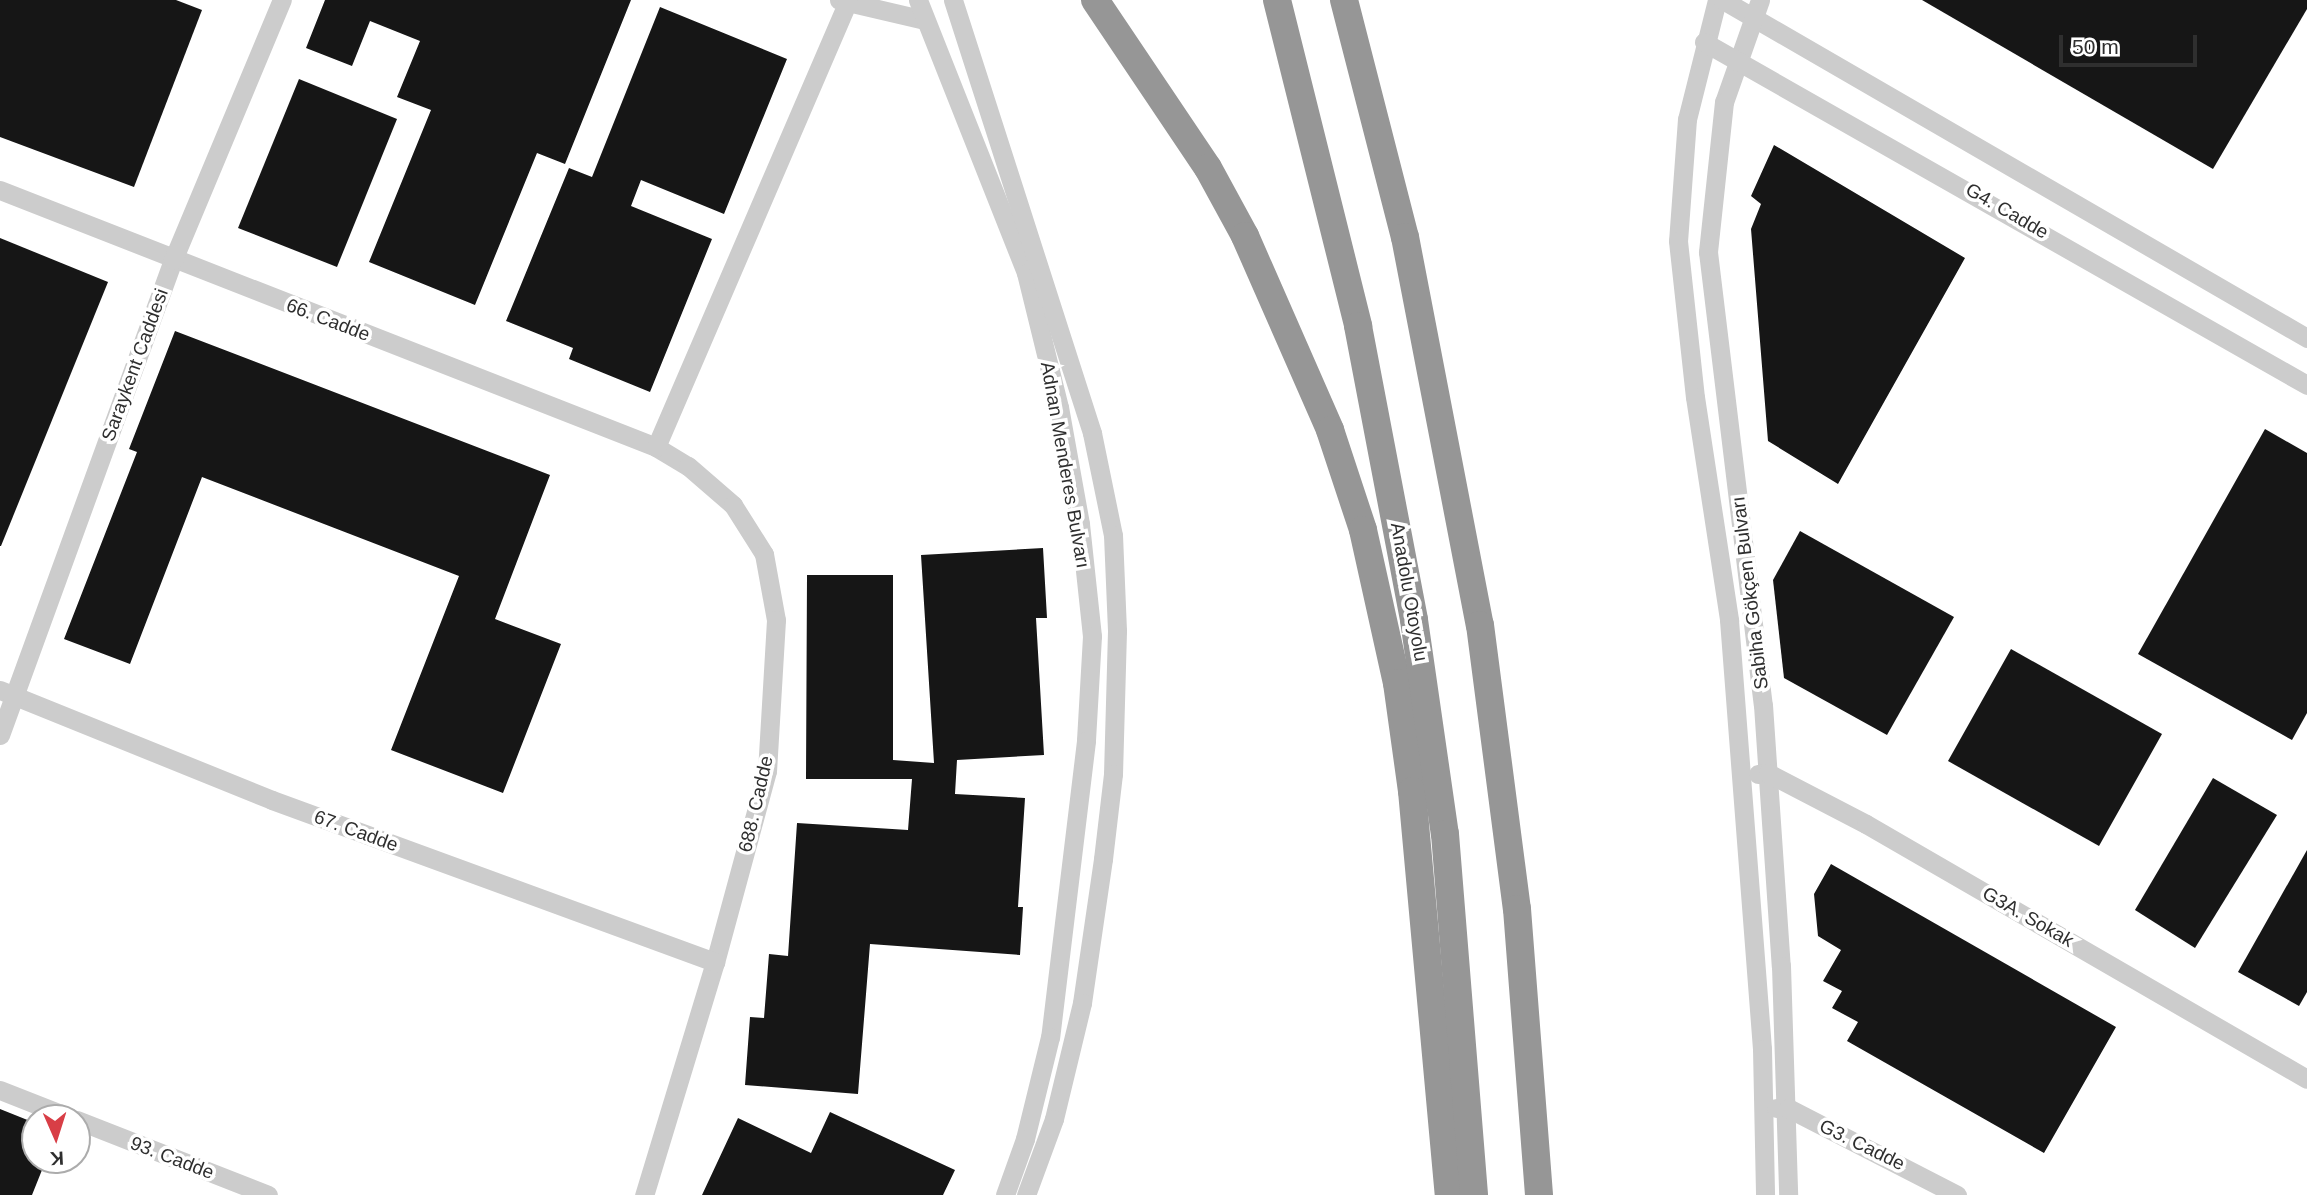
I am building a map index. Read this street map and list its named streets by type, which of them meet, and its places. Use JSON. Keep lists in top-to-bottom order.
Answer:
{
  "streets": {
    "highway": ["Anadolu Otoyolu"],
    "street": [
      "G4. Cadde",
      "66. Cadde",
      "Saraykent Caddesi",
      "Adnan Menderes Bulvarı",
      "Sabiha Gökçen Bulvarı",
      "688. Cadde",
      "67. Cadde",
      "G3A. Sokak",
      "G3. Cadde",
      "93. Cadde"
    ]
  },
  "crossings": [
    ["G4. Cadde", "Sabiha Gökçen Bulvarı"],
    ["66. Cadde", "Saraykent Caddesi"],
    ["66. Cadde", "688. Cadde"],
    ["Saraykent Caddesi", "67. Cadde"],
    ["Sabiha Gökçen Bulvarı", "G3A. Sokak"],
    ["Sabiha Gökçen Bulvarı", "G3. Cadde"],
    ["688. Cadde", "67. Cadde"]
  ],
  "scale_bar": "50 m",
  "north": "bottom"
}
